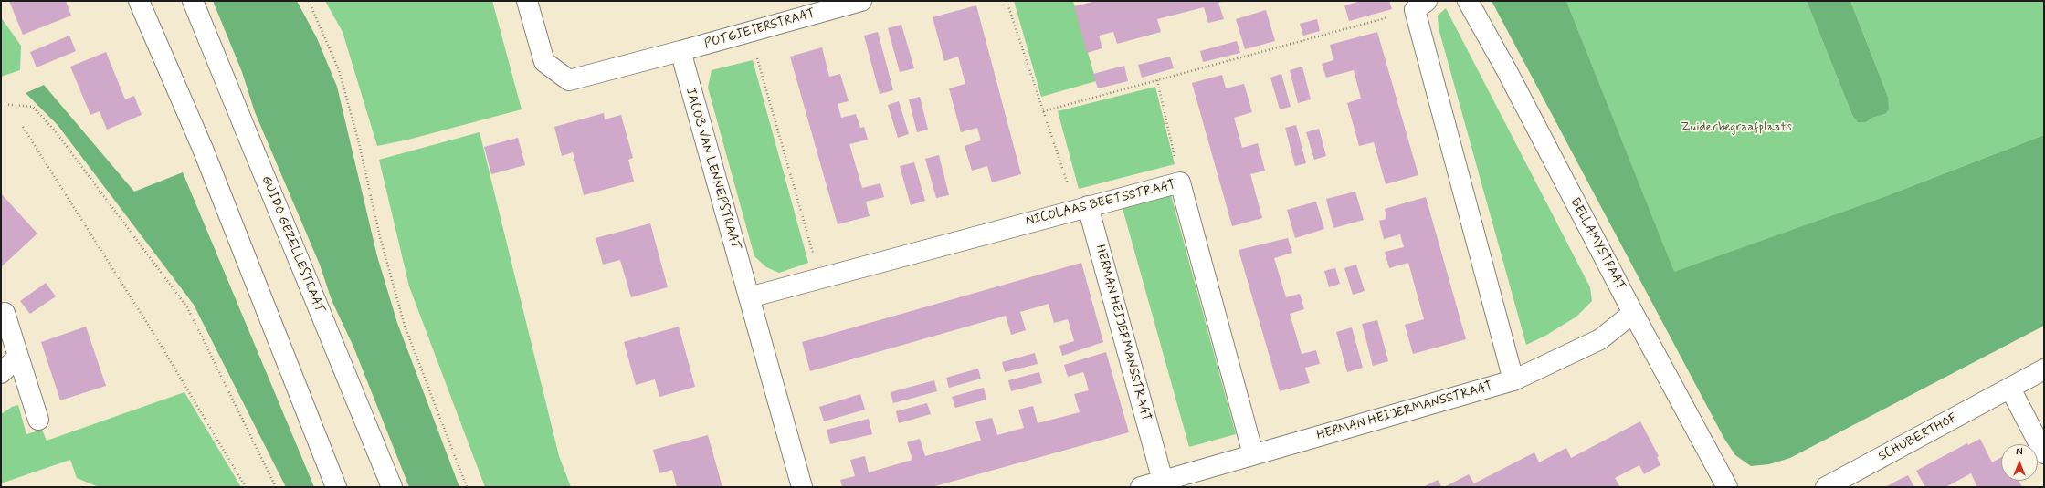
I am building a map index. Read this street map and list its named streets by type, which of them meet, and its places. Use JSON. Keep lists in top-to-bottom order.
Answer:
{
  "streets": {
    "street": [
      "POTGIETERSTRAAT",
      "JACOB VAN LENNEPSTRAAT",
      "NICOLAAS BEETSSTRAAT",
      "GUIDO GEZELLESTRAAT",
      "BELLAMYSTRAAT",
      "HERMAN HEIJERMANSSTRAAT",
      "SCHUBERTHOF"
    ]
  },
  "crossings": [
    ["POTGIETERSTRAAT", "JACOB VAN LENNEPSTRAAT"],
    ["JACOB VAN LENNEPSTRAAT", "NICOLAAS BEETSSTRAAT"],
    ["NICOLAAS BEETSSTRAAT", "HERMAN HEIJERMANSSTRAAT"],
    ["BELLAMYSTRAAT", "HERMAN HEIJERMANSSTRAAT"]
  ],
  "parks": ["Zuiderbegraafplaats"],
  "north": "top"
}
